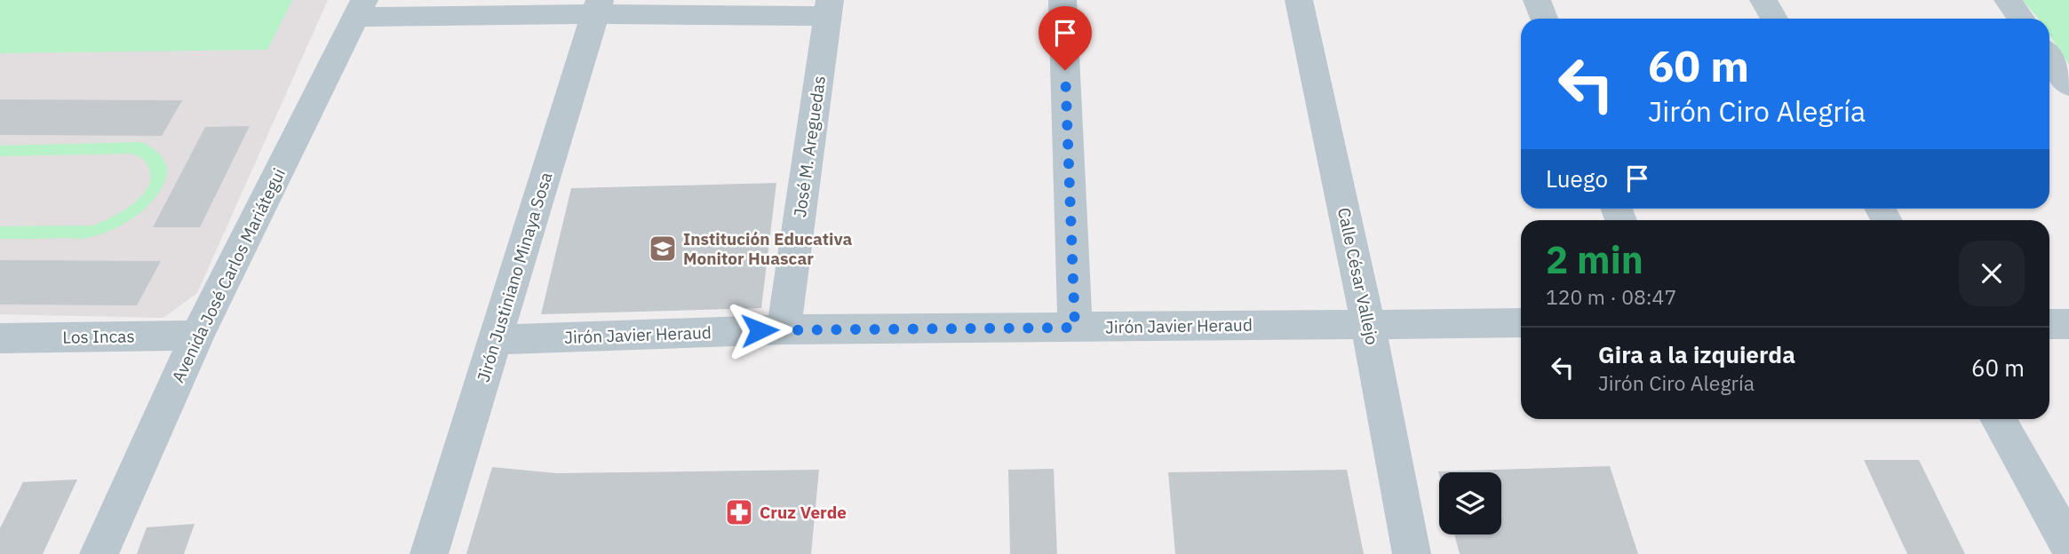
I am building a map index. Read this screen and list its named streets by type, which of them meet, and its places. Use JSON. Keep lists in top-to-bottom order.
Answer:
{
  "streets": {
    "street": [
      "José M. Areguedas",
      "Avenida José Carlos Mariátegui",
      "Calle César Vallejo",
      "Jirón Justiniano Minaya Sosa",
      "Jirón Javier Heraud",
      "Los Incas"
    ]
  },
  "crossings": [
    ["José M. Areguedas", "Jirón Javier Heraud"],
    ["Avenida José Carlos Mariátegui", "Los Incas"],
    ["Calle César Vallejo", "Jirón Javier Heraud"],
    ["Jirón Justiniano Minaya Sosa", "Jirón Javier Heraud"]
  ],
  "places": {
    "school or university": ["Institución Educativa Monitor Huascar"],
    "pharmacy": ["Cruz Verde"]
  },
  "page": {
    "turn": ["60 m", "Jirón Ciro Alegría"],
    "then": "Luego",
    "heading": ["2 min", "120 m · 08:47"],
    "list": [
      {
        "name": "Gira a la izquierda",
        "note": "Jirón Ciro Alegría",
        "value": "60 m"
      }
    ]
  }
}
